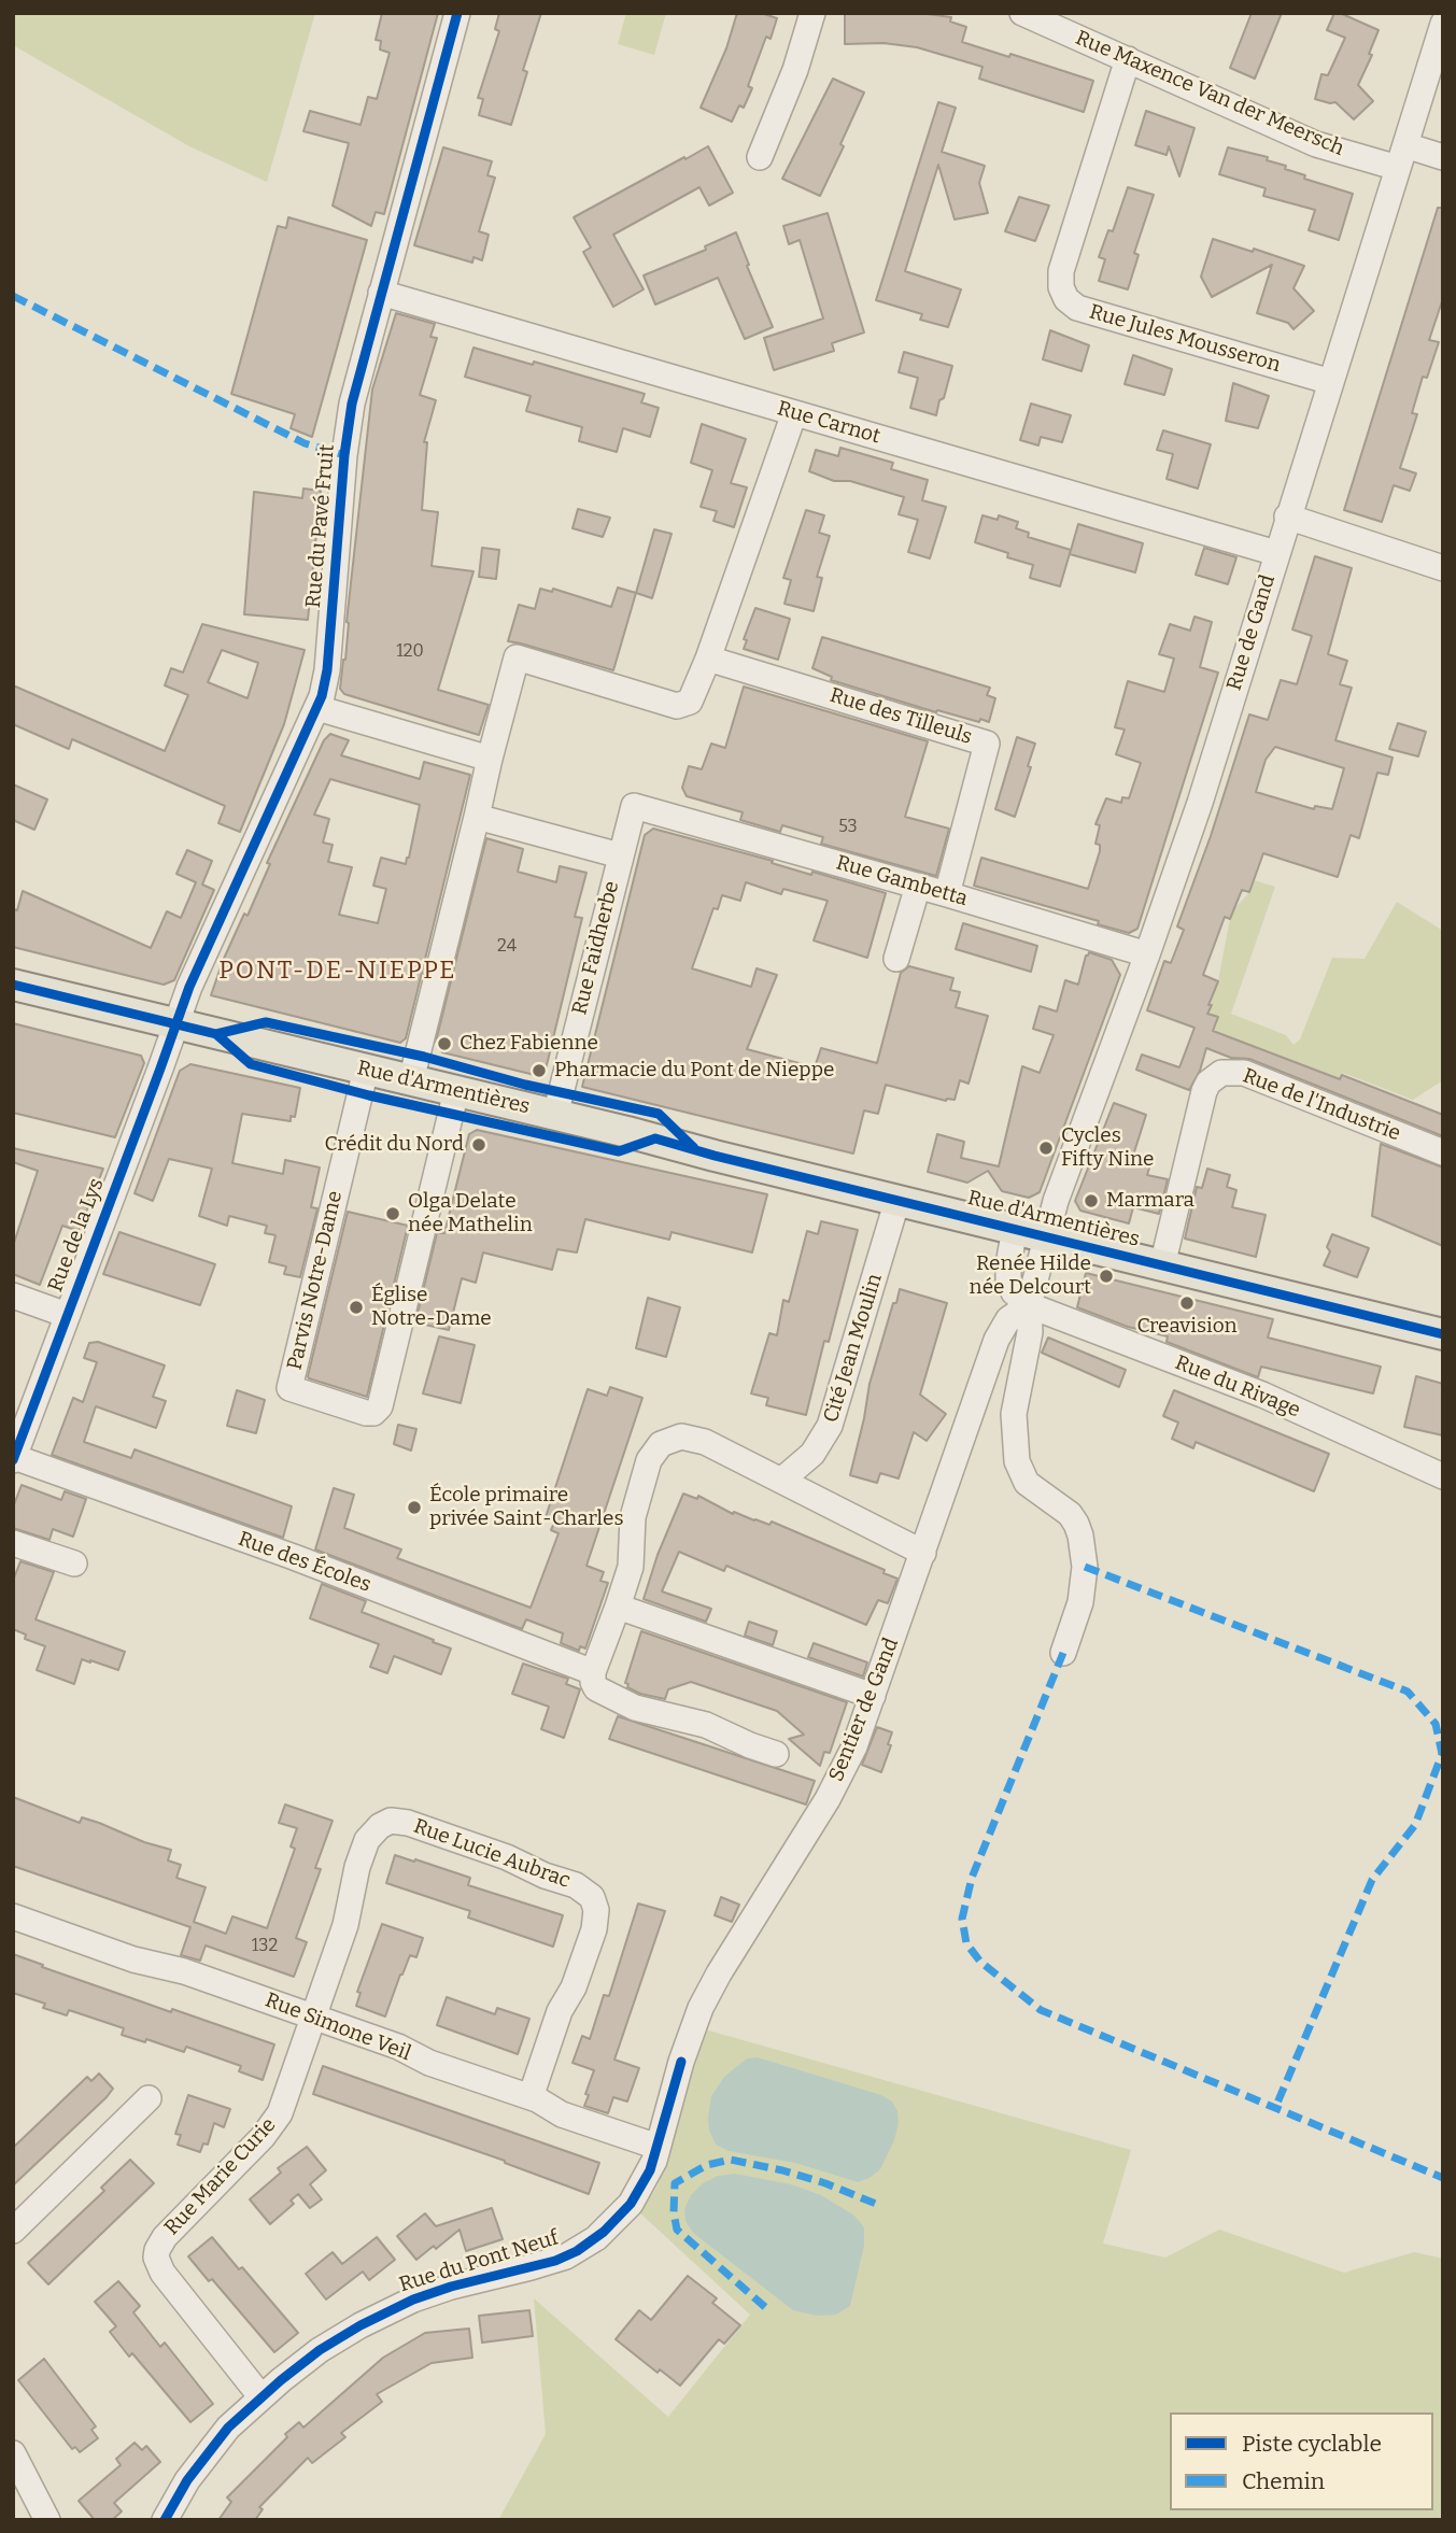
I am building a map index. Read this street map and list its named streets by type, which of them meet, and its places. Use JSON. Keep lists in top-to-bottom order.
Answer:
{
  "streets": {
    "main road": ["Rue d'Armentières"],
    "street": [
      "Rue Maxence Van der Meersch",
      "Rue Jules Mousseron",
      "Rue Carnot",
      "Rue du Pavé Fruit",
      "Rue de Gand",
      "Rue des Tilleuls",
      "Rue Gambetta",
      "Rue Faidherbe",
      "Rue de l'Industrie",
      "Rue de la Lys",
      "Parvis Notre-Dame",
      "Cité Jean Moulin",
      "Rue du Rivage",
      "Rue des Écoles",
      "Sentier de Gand",
      "Rue Lucie Aubrac",
      "Rue Simone Veil",
      "Rue Marie Curie",
      "Rue du Pont Neuf"
    ]
  },
  "crossings": [
    ["Rue Maxence Van der Meersch", "Rue Jules Mousseron"],
    ["Rue Maxence Van der Meersch", "Rue de Gand"],
    ["Rue Jules Mousseron", "Rue de Gand"],
    ["Rue Carnot", "Rue du Pavé Fruit"],
    ["Rue Carnot", "Rue de Gand"],
    ["Rue du Pavé Fruit", "Rue d'Armentières"],
    ["Rue du Pavé Fruit", "Rue de la Lys"],
    ["Rue de Gand", "Rue Gambetta"],
    ["Rue de Gand", "Rue d'Armentières"],
    ["Rue des Tilleuls", "Rue Gambetta"],
    ["Rue Gambetta", "Rue Faidherbe"],
    ["Rue Faidherbe", "Rue d'Armentières"],
    ["Rue d'Armentières", "Rue de l'Industrie"],
    ["Rue d'Armentières", "Rue de la Lys"],
    ["Rue d'Armentières", "Parvis Notre-Dame"],
    ["Rue d'Armentières", "Cité Jean Moulin"],
    ["Rue de la Lys", "Rue des Écoles"],
    ["Rue du Rivage", "Sentier de Gand"],
    ["Sentier de Gand", "Rue Simone Veil"],
    ["Sentier de Gand", "Rue du Pont Neuf"],
    ["Rue Lucie Aubrac", "Rue Simone Veil"],
    ["Rue Lucie Aubrac", "Rue Marie Curie"],
    ["Rue Simone Veil", "Rue Marie Curie"],
    ["Rue Simone Veil", "Rue du Pont Neuf"],
    ["Rue Marie Curie", "Rue du Pont Neuf"]
  ],
  "districts": ["PONT-DE-NIEPPE"],
  "places": [
    "Chez Fabienne",
    "Pharmacie du Pont de Nieppe",
    "Crédit du Nord",
    "Cycles Fifty Nine",
    "Marmara",
    "Olga Delate née Mathelin",
    "Renée Hilde née Delcourt",
    "Creavision",
    "Église Notre-Dame",
    "École primaire privée Saint-Charles"
  ],
  "house_numbers": [
    "120",
    "53",
    "24",
    "132"
  ],
  "legend": ["Piste cyclable", "Chemin"]
}
